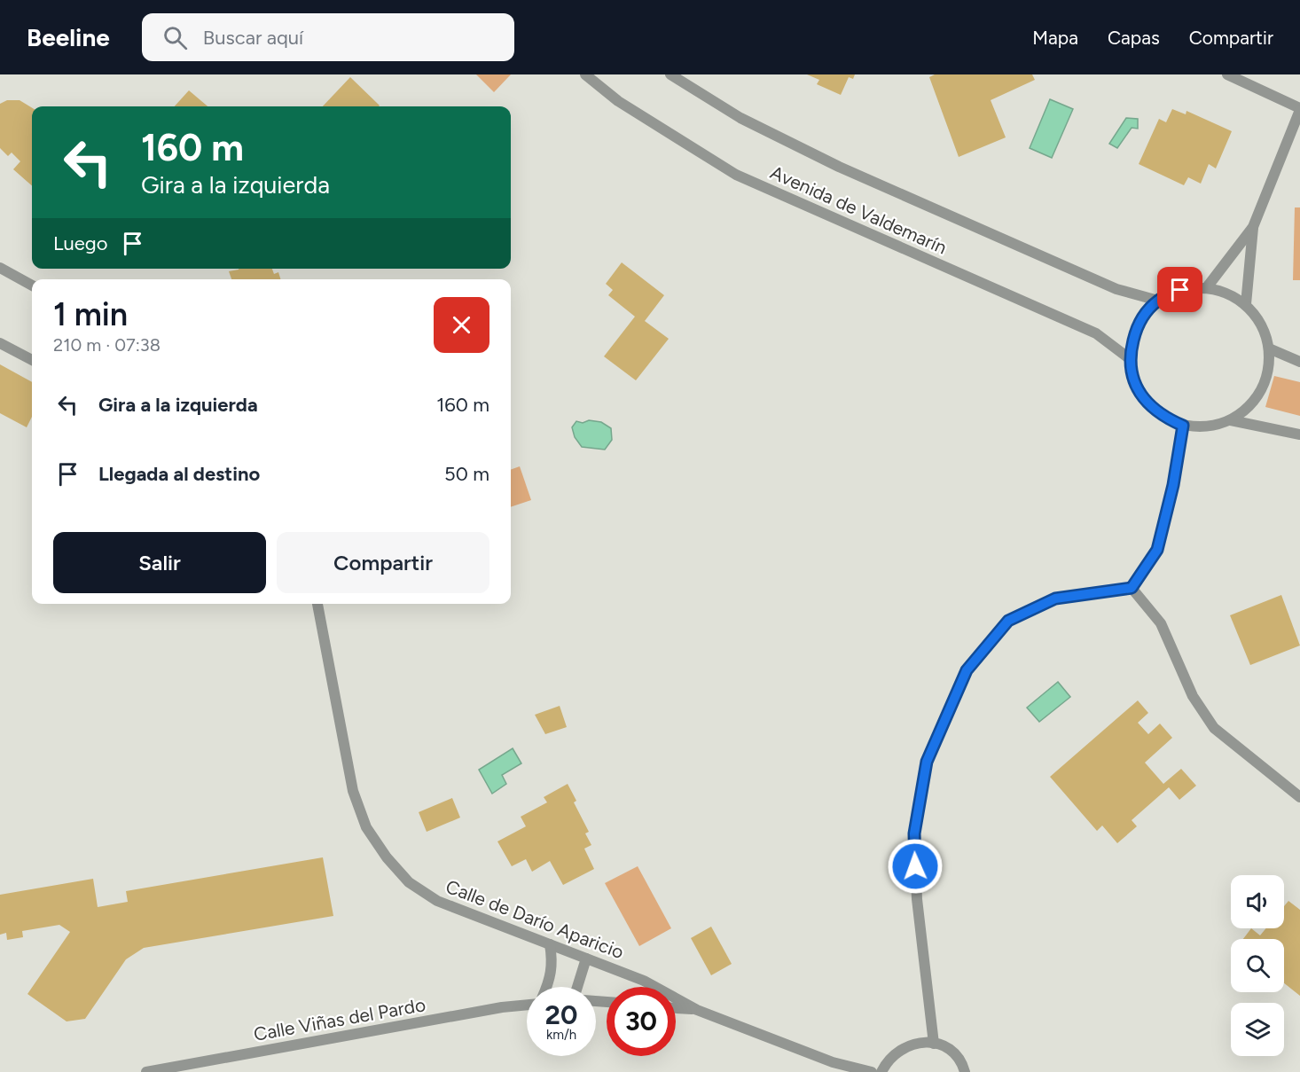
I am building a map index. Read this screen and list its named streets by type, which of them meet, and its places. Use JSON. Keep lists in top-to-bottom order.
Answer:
{
  "streets": {
    "street": ["Avenida de Valdemarín", "Calle de Darío Aparicio", "Calle Viñas del Pardo"]
  },
  "page": {
    "header": "Beeline",
    "search": "Buscar aquí",
    "nav": ["Mapa", "Capas", "Compartir"],
    "turn": ["160 m", "Gira a la izquierda"],
    "then": "Luego",
    "heading": ["1 min", "210 m · 07:38"],
    "list": [
      {
        "name": "Gira a la izquierda",
        "value": "160 m"
      },
      {
        "name": "Llegada al destino",
        "value": "50 m"
      }
    ],
    "buttons": ["Salir", "Compartir"],
    "speed": "20 km/h",
    "limit": "30"
  }
}
